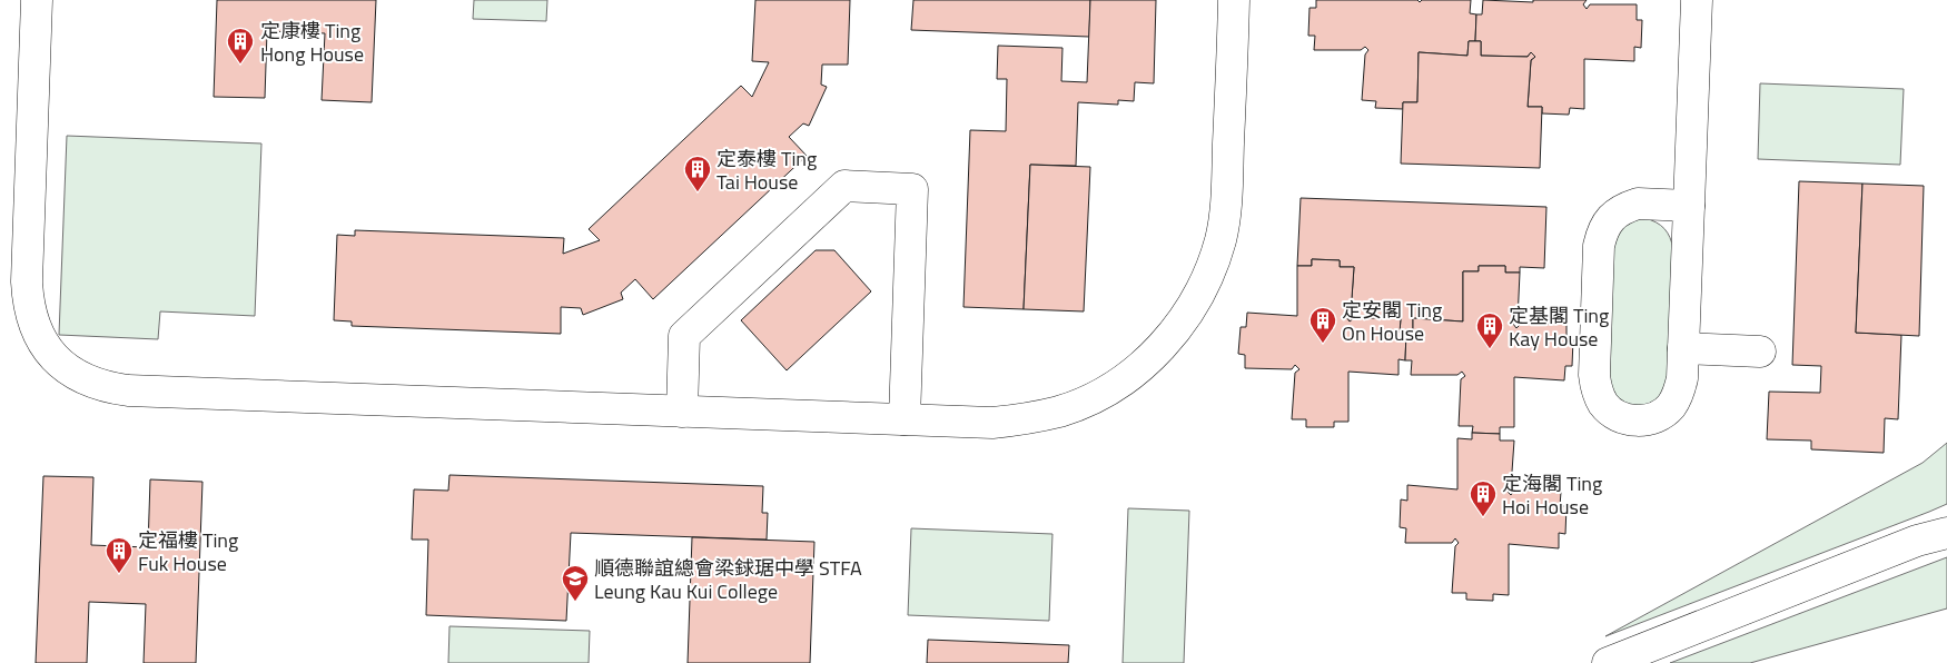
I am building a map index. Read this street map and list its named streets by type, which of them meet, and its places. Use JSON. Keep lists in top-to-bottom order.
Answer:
{
  "places": {
    "building": [
      "定康樓 Ting Hong House",
      "定泰樓 Ting Tai House",
      "定安閣 Ting On House",
      "定基閣 Ting Kay House",
      "定海閣 Ting Hoi House",
      "定福樓 Ting Fuk House"
    ],
    "school or university": ["順德聯誼總會梁銶琚中學 STFA Leung Kau Kui College"]
  }
}
